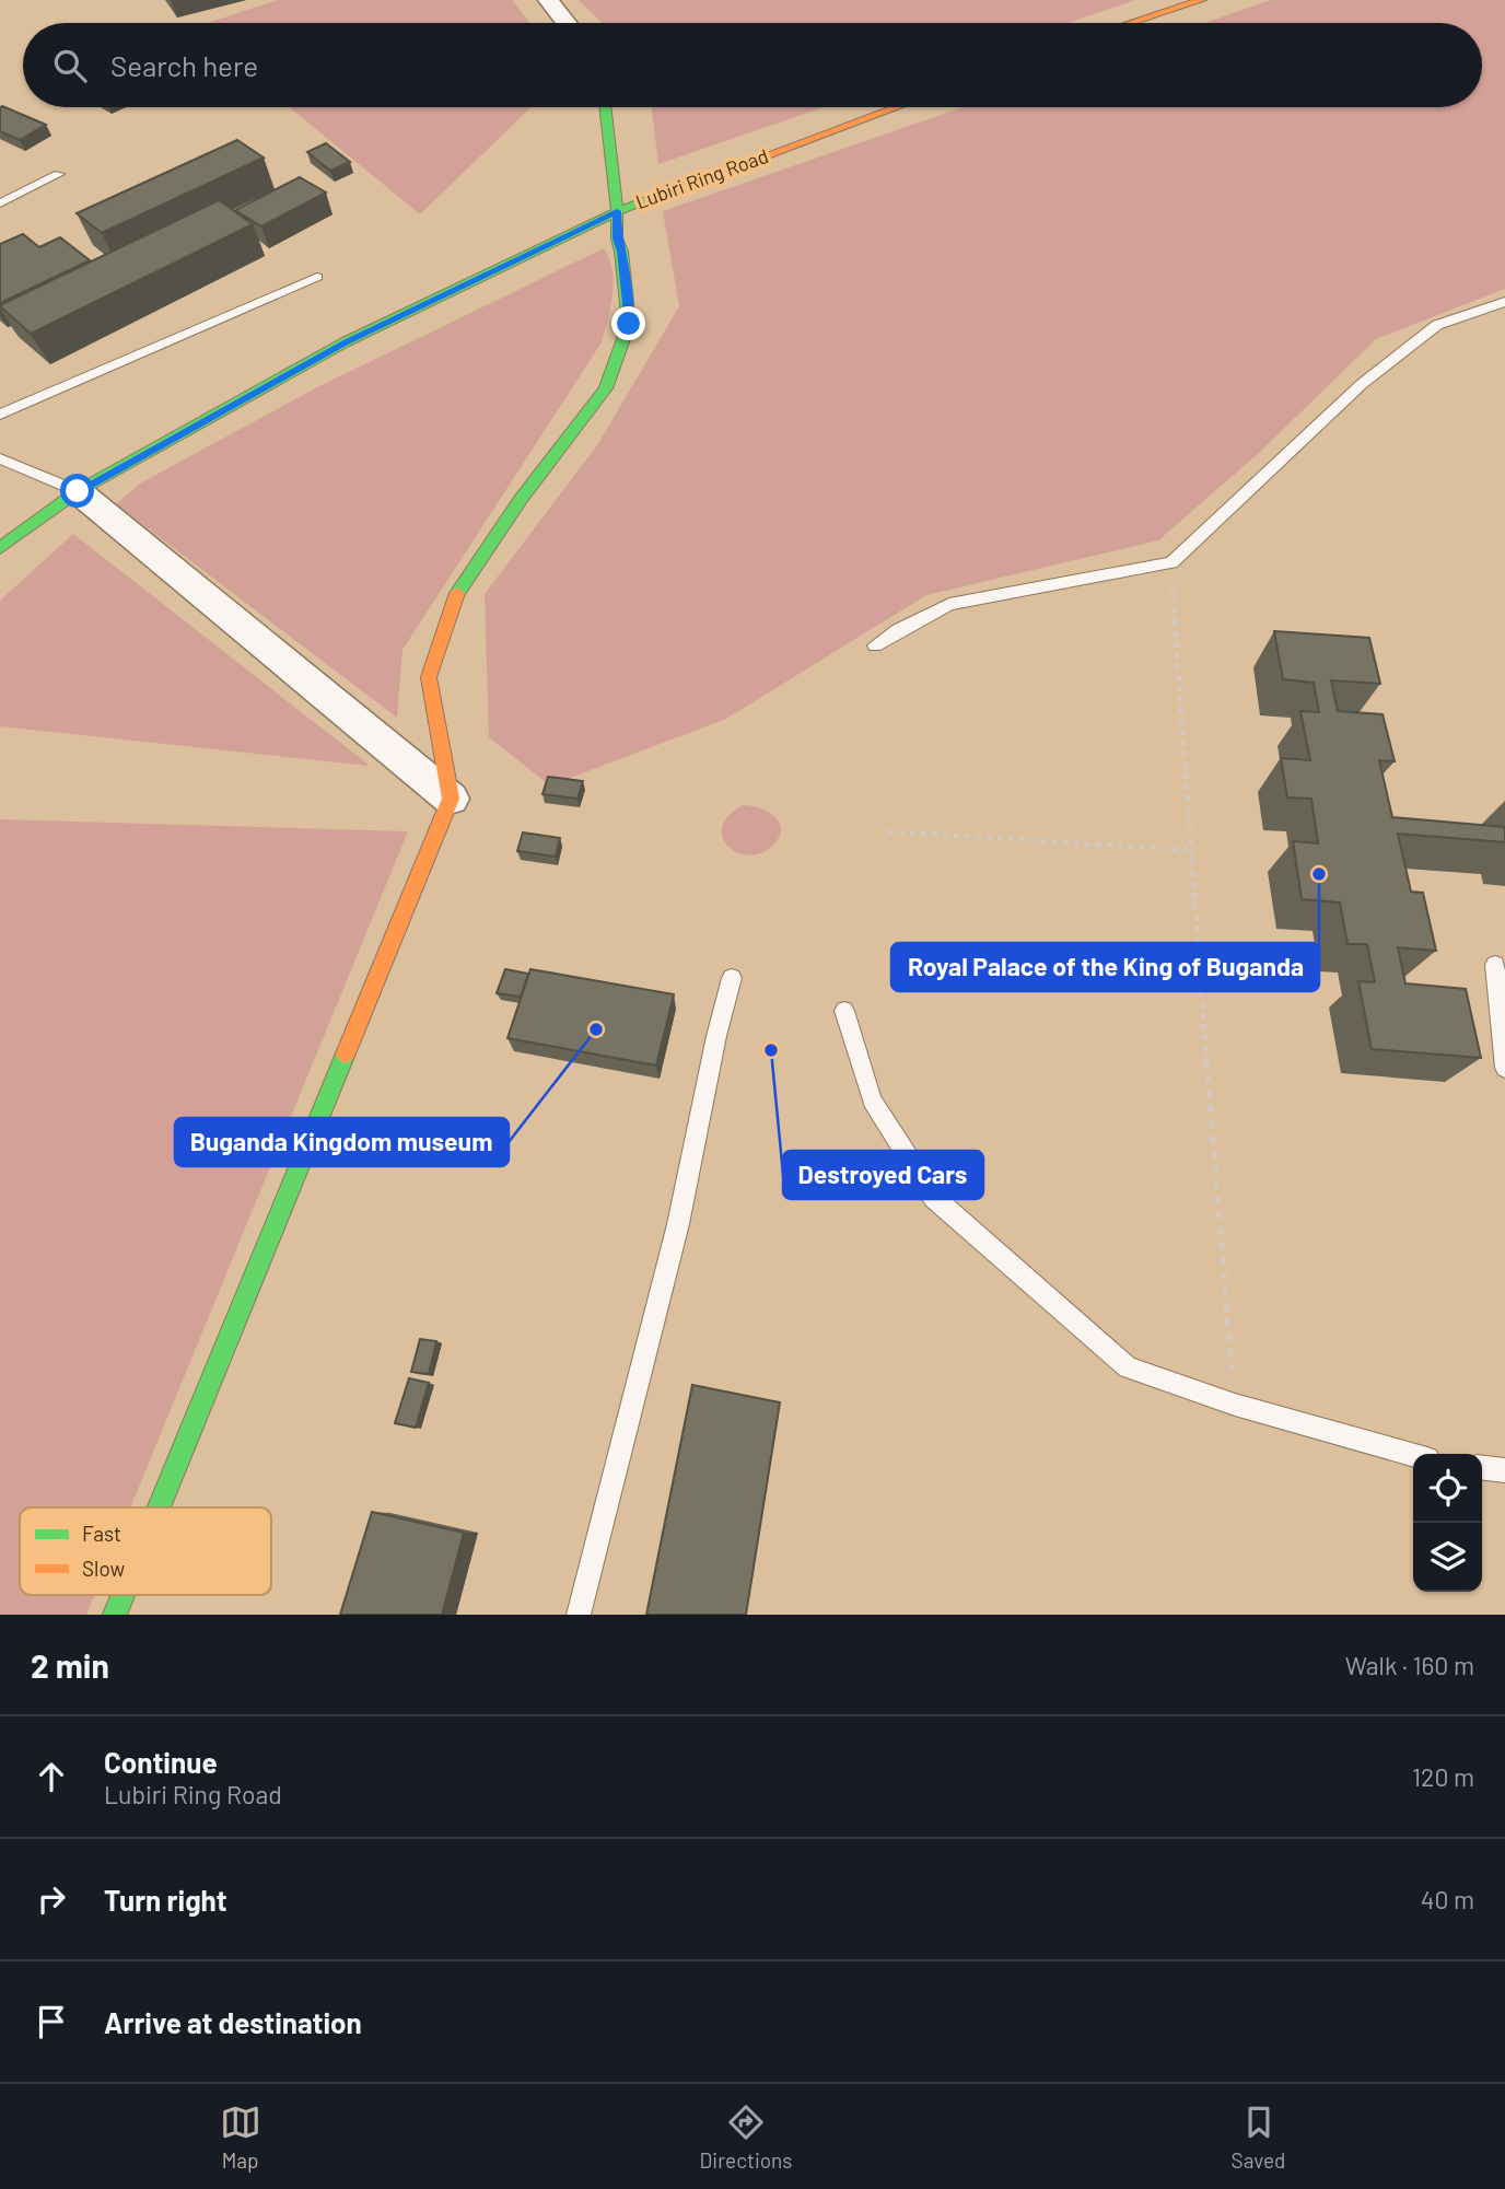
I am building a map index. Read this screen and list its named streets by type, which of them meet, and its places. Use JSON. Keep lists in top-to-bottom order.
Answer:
{
  "streets": {
    "street": ["Lubiri Ring Road"]
  },
  "places": ["Royal Palace of the King of Buganda", "Buganda Kingdom museum", "Destroyed Cars"],
  "legend": ["Fast", "Slow"],
  "page": {
    "search": "Search here",
    "heading": ["2 min", "Walk · 160 m"],
    "list": [
      ["Continue", "Lubiri Ring Road", "120 m"],
      ["Turn right", "40 m"],
      "Arrive at destination"
    ],
    "nav": ["Map", "Directions", "Saved"]
  }
}
